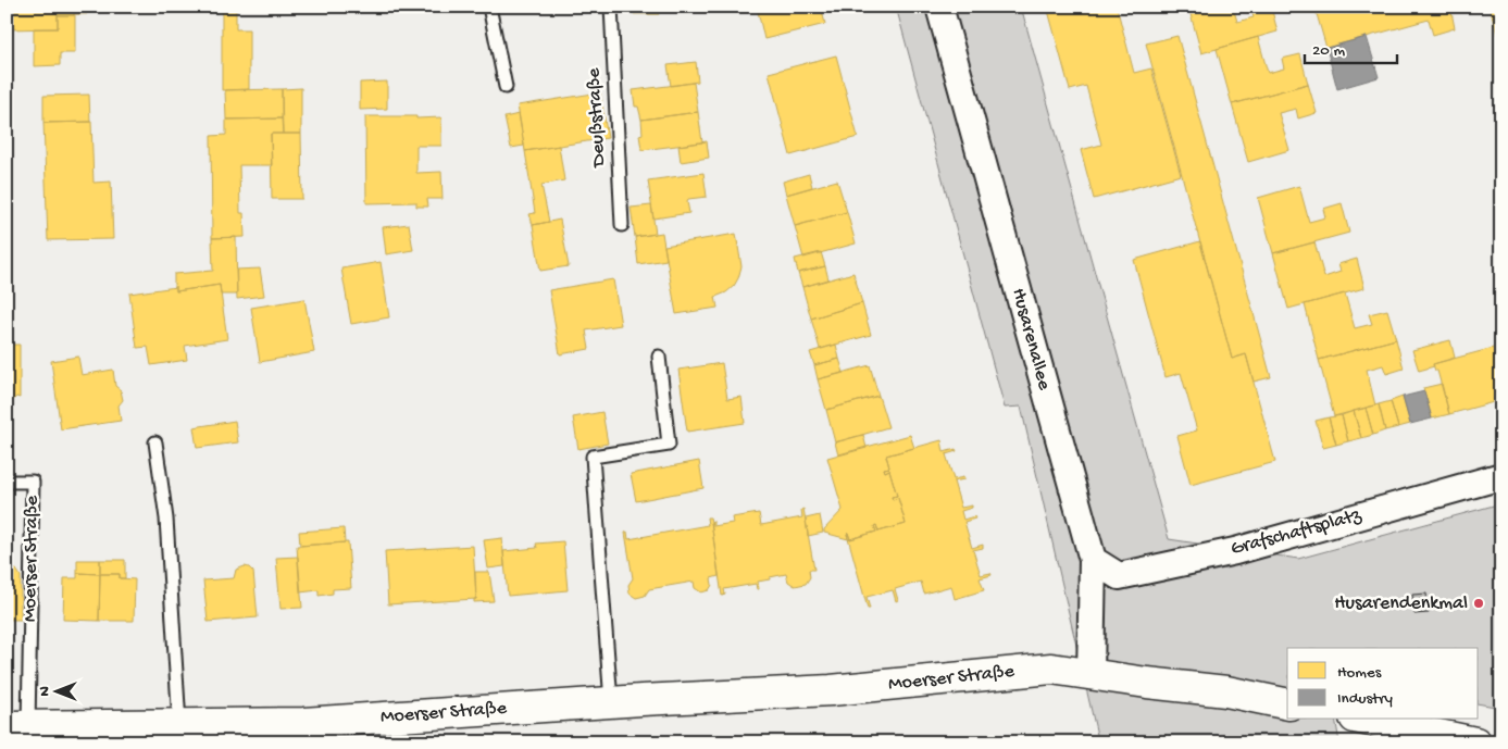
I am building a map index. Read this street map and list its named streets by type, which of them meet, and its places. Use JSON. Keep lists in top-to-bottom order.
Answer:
{
  "streets": {
    "main road": ["Moerser Straße"],
    "street": ["Husarenallee", "Grafschaftsplatz"],
    "lane": ["Deußstraße"]
  },
  "crossings": [
    ["Husarenallee", "Grafschaftsplatz"],
    ["Husarenallee", "Moerser Straße"]
  ],
  "places": ["Husarendenkmal"],
  "legend": ["Homes", "Industry"],
  "scale_bar": "20 m",
  "north": "left"
}
